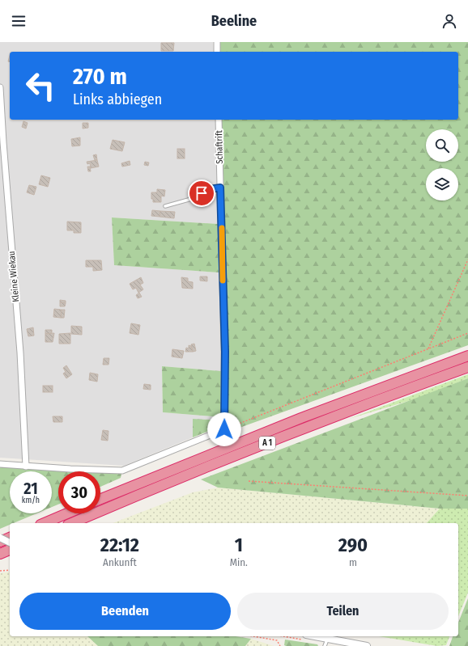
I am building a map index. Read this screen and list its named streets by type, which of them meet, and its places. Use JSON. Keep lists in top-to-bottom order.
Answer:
{
  "streets": {
    "highway": ["A 1"],
    "street": ["Schaftrift", "Kleine Wiekau"]
  },
  "page": {
    "header": "Beeline",
    "turn": ["270 m", "Links abbiegen"],
    "speed": "21 km/h",
    "limit": "30",
    "eta": [
      "22:12",
      "Ankunft",
      "1",
      "Min.",
      "290",
      "m"
    ],
    "buttons": ["Beenden", "Teilen"]
  }
}
